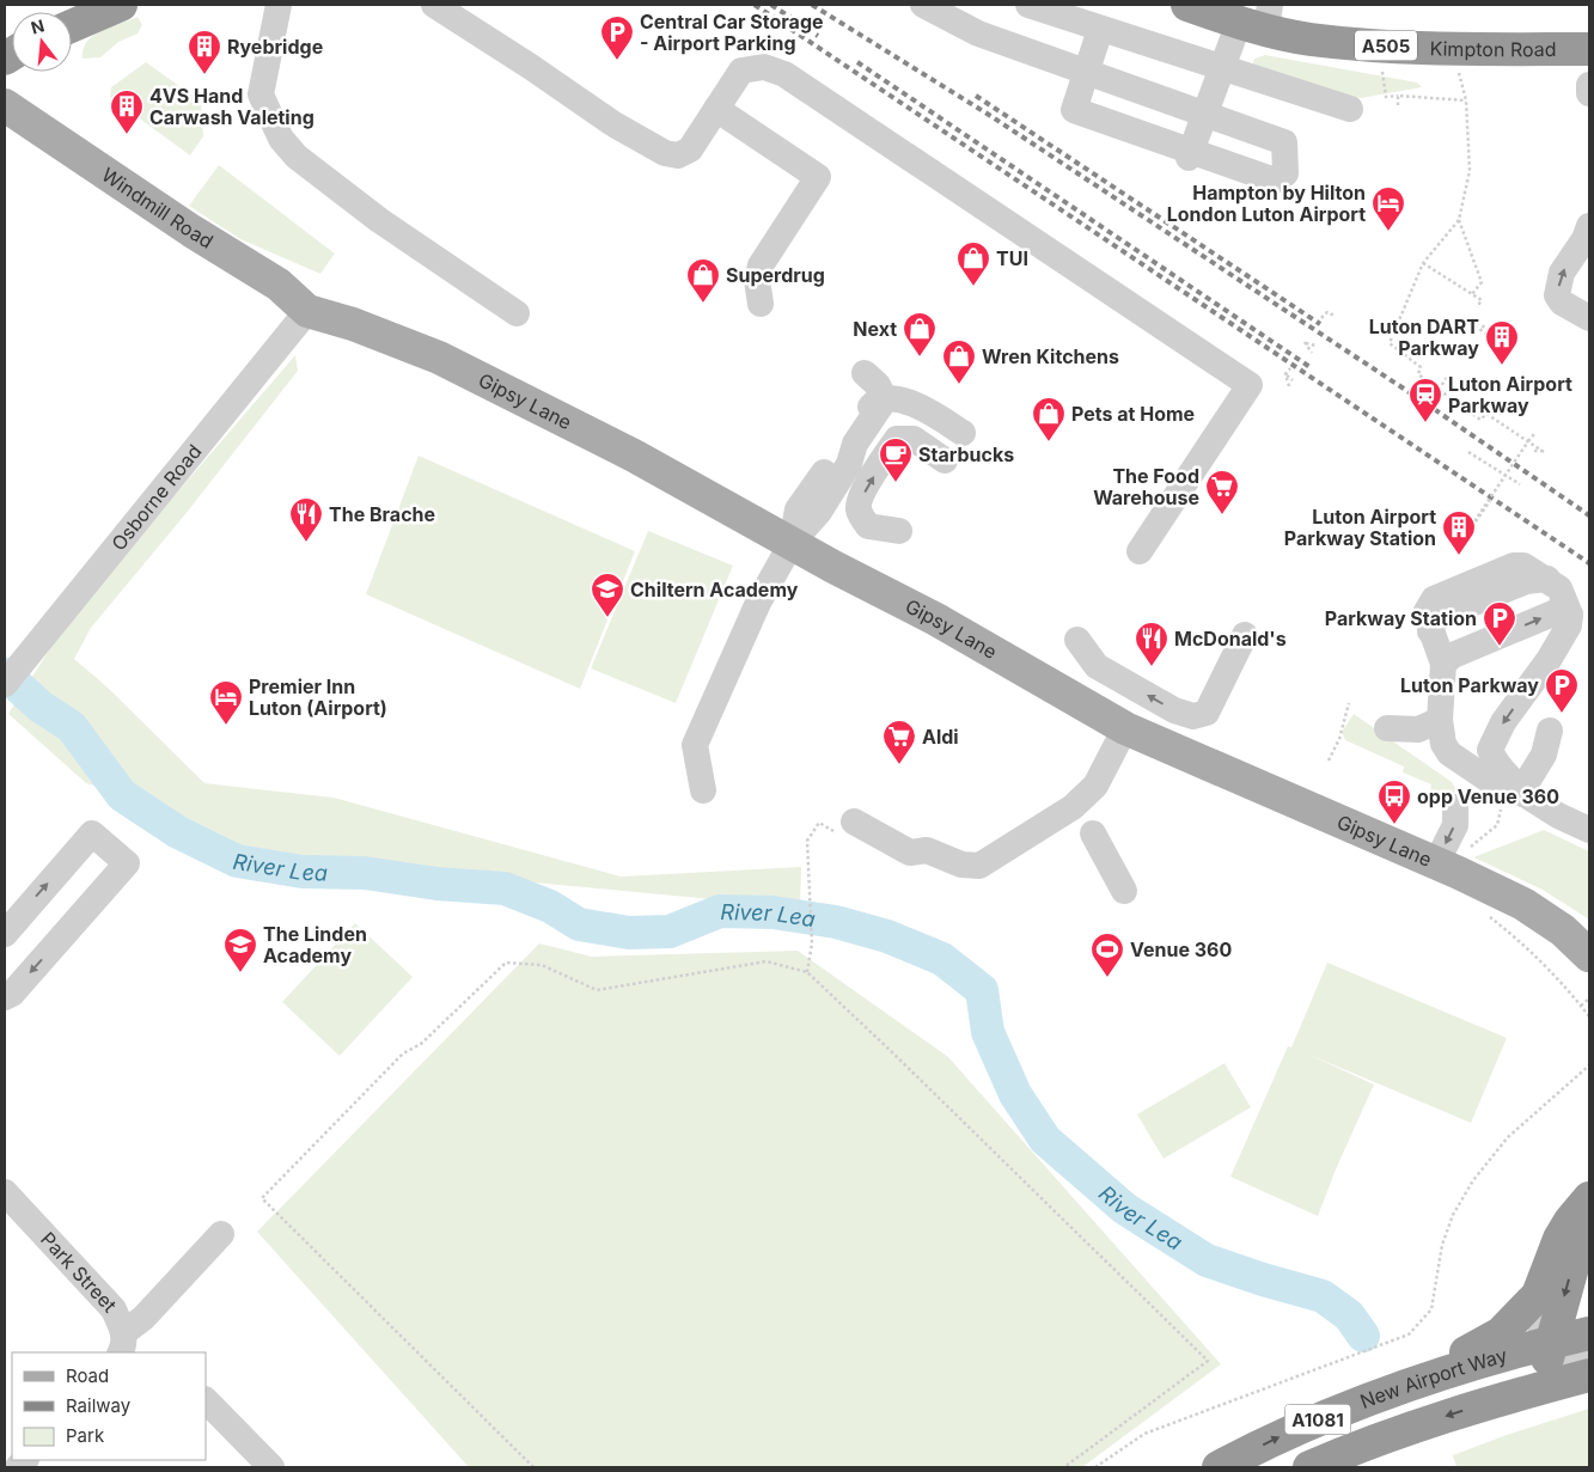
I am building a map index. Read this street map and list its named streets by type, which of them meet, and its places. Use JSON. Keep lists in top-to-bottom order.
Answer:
{
  "streets": {
    "highway": [
      "A505",
      "Kimpton Road",
      "New Airport Way",
      "A1081"
    ],
    "main road": ["Windmill Road", "Gipsy Lane"],
    "street": ["Osborne Road", "Park Street"]
  },
  "crossings": [
    ["Windmill Road", "Gipsy Lane"],
    ["Windmill Road", "Osborne Road"],
    ["Gipsy Lane", "Osborne Road"]
  ],
  "water": ["River Lea"],
  "places": {
    "parking": ["Central Car Storage - Airport Parking", "Parkway Station", "Luton Parkway"],
    "building": [
      "Ryebridge",
      "4VS Hand Carwash Valeting",
      "Luton DART Parkway",
      "Luton Airport Parkway Station"
    ],
    "hotel": ["Hampton by Hilton London Luton Airport", "Premier Inn Luton (Airport)"],
    "shop": [
      "TUI",
      "Superdrug",
      "Next",
      "Wren Kitchens",
      "Pets at Home"
    ],
    "station": ["Luton Airport Parkway"],
    "cafe": ["Starbucks"],
    "supermarket": ["The Food Warehouse", "Aldi"],
    "restaurant": ["The Brache", "McDonald's"],
    "school or university": ["Chiltern Academy", "The Linden Academy"],
    "bus stop": ["opp Venue 360"],
    "sports": ["Venue 360"]
  },
  "legend": ["Road", "Railway", "Park"],
  "north": "top"
}
